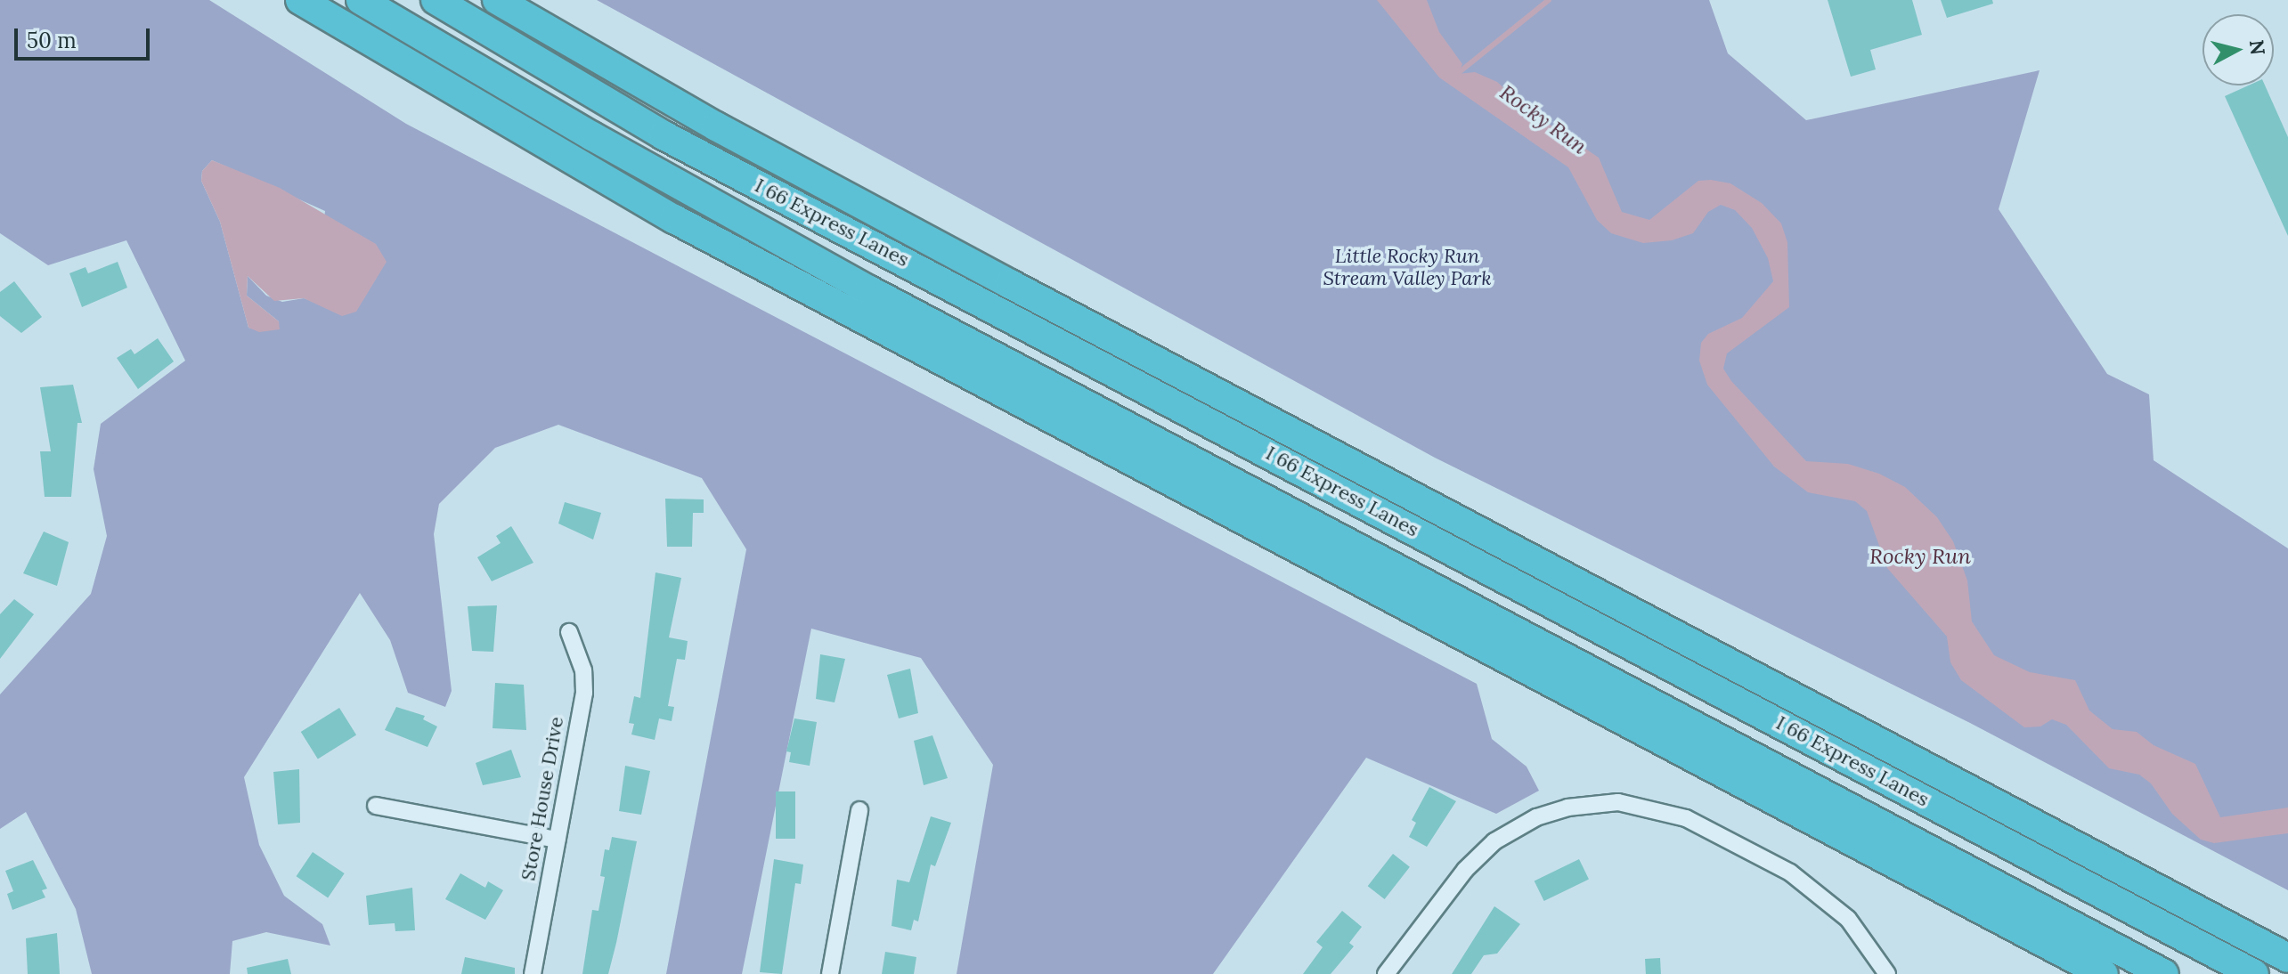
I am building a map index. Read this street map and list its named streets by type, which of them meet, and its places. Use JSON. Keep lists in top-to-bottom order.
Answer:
{
  "streets": {
    "highway": ["I 66 Express Lanes"],
    "street": ["Store House Drive"]
  },
  "water": ["Rocky Run"],
  "parks": ["Little Rocky Run Stream Valley Park"],
  "scale_bar": "50 m",
  "north": "right"
}
